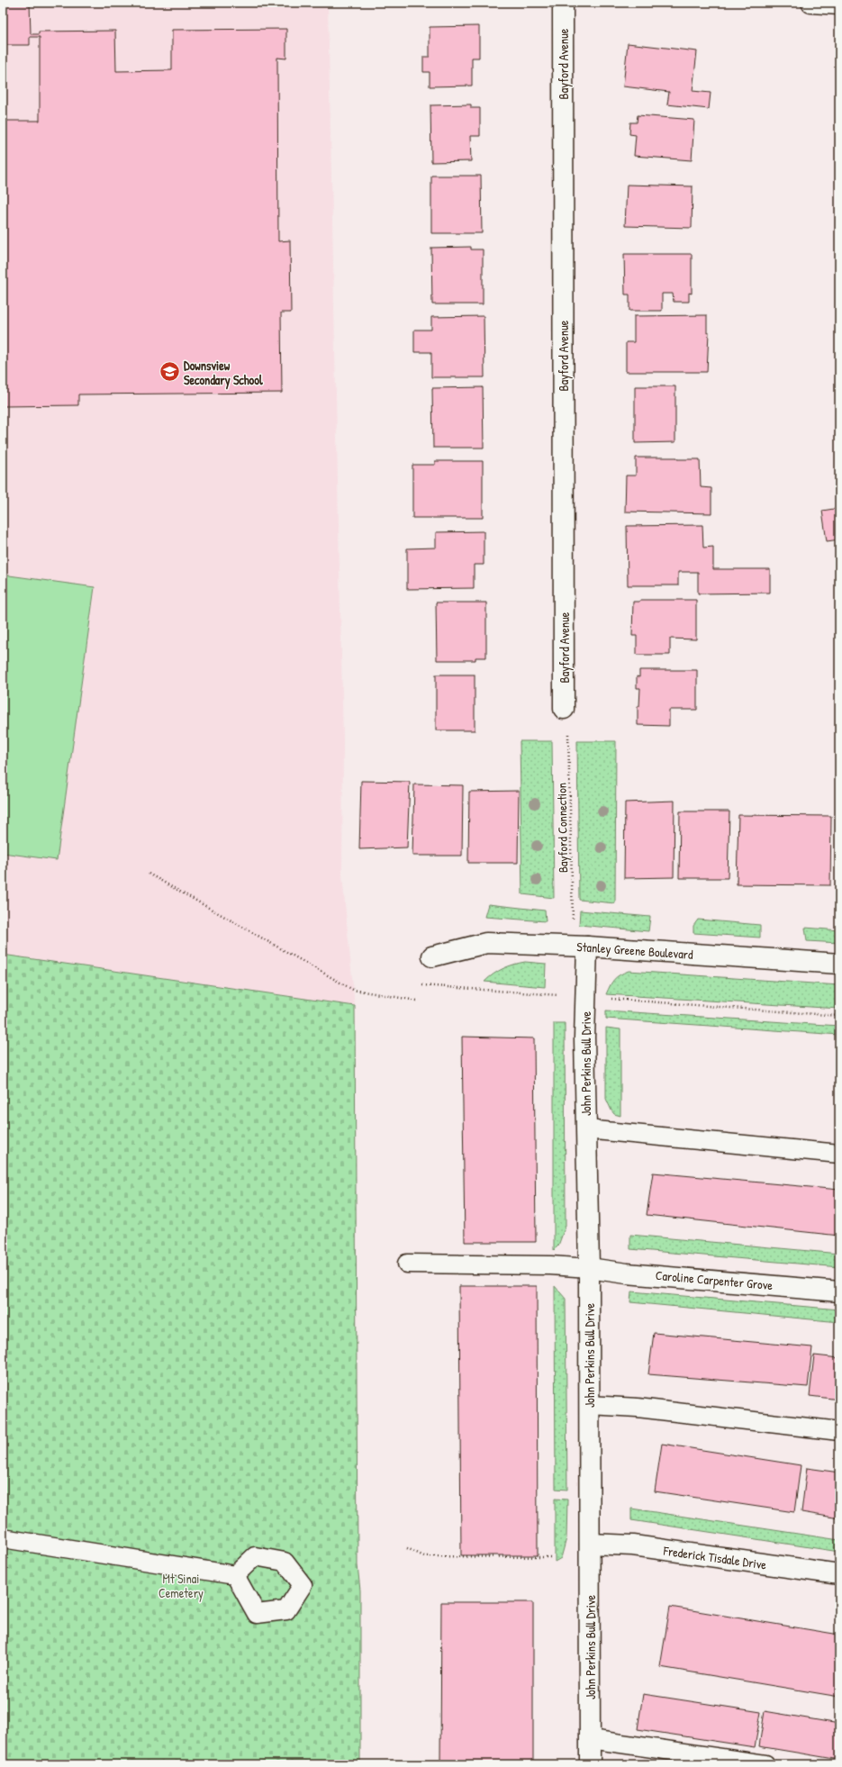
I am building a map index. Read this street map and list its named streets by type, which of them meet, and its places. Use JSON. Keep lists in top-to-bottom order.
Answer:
{
  "streets": {
    "street": [
      "Bayford Avenue",
      "Stanley Greene Boulevard",
      "John Perkins Bull Drive",
      "Caroline Carpenter Grove",
      "Frederick Tisdale Drive"
    ],
    "path": ["Bayford Connection"]
  },
  "crossings": [
    ["Bayford Avenue", "Bayford Connection"],
    ["Bayford Connection", "Stanley Greene Boulevard"],
    ["Bayford Connection", "John Perkins Bull Drive"],
    ["Stanley Greene Boulevard", "John Perkins Bull Drive"],
    ["John Perkins Bull Drive", "Caroline Carpenter Grove"],
    ["John Perkins Bull Drive", "Frederick Tisdale Drive"]
  ],
  "parks": ["Mt Sinai Cemetery"],
  "places": {
    "school or university": ["Downsview Secondary School"]
  }
}
